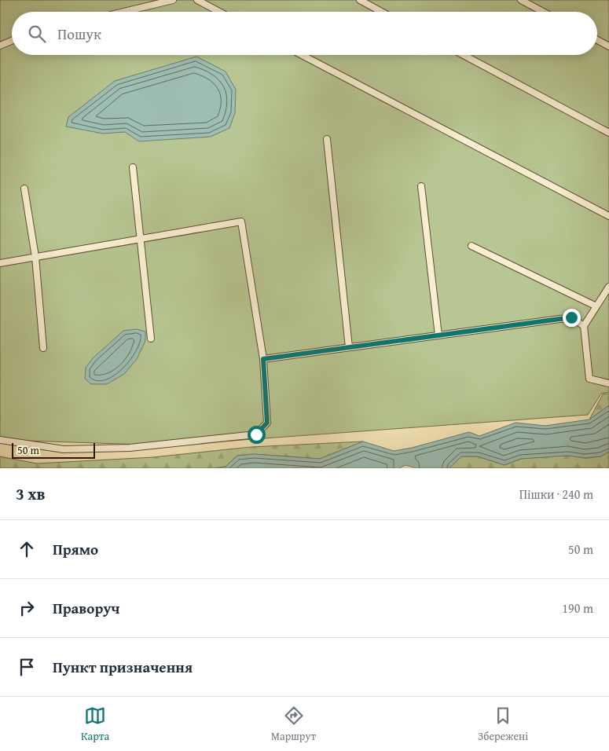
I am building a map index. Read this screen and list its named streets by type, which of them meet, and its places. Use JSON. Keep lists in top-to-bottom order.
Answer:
{
  "scale_bar": "50 m",
  "page": {
    "search": "Пошук",
    "scale": "50 m",
    "heading": ["3 хв", "Пішки · 240 m"],
    "list": [
      ["Прямо", "50 m"],
      ["Праворуч", "190 m"],
      "Пункт призначення"
    ],
    "nav": ["Карта", "Маршрут", "Збережені"]
  }
}
